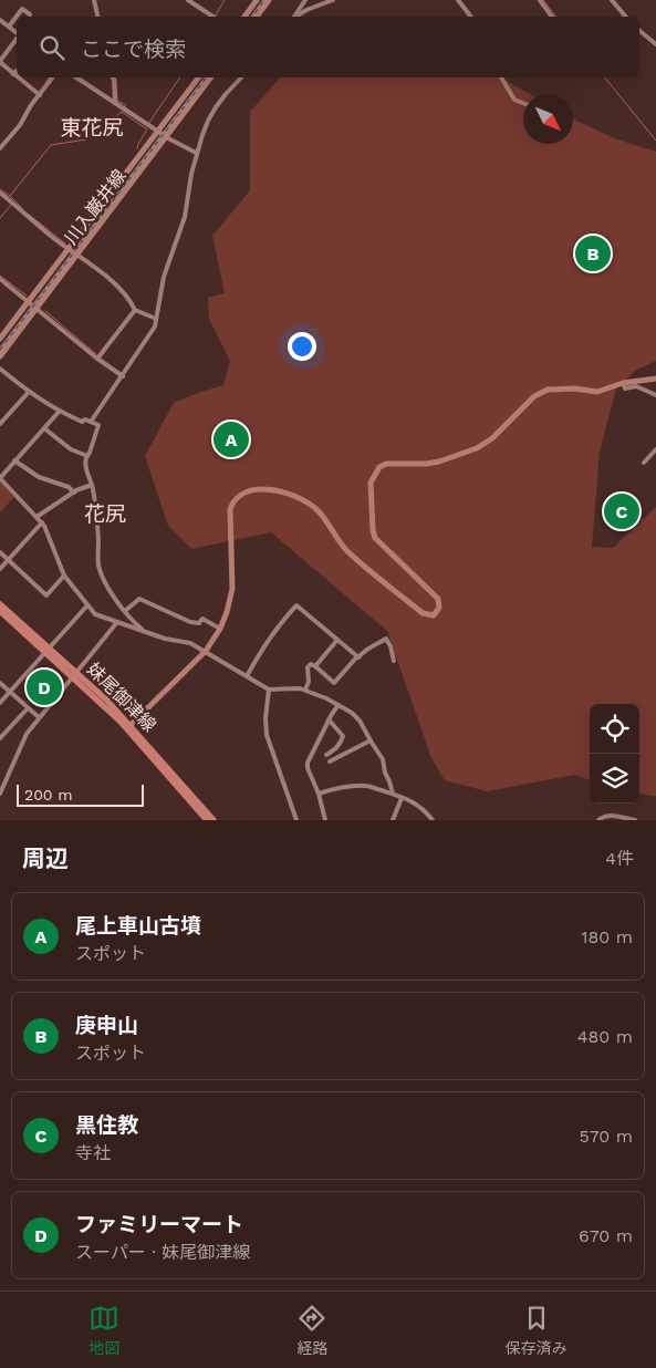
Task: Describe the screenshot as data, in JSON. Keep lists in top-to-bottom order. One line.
{"streets":{"main road":["妹尾御津線"],"street":["川入巌井線"]},"districts":["東花尻","花尻"],"scale_bar":"200 m","north":"bottom right","page":{"search":"ここで検索","pins":["B","A","C","D"],"scale":"200 m","heading":["周辺","4件"],"list":[{"mark":"A","name":"尾上車山古墳","note":"スポット","value":"180 m"},{"mark":"B","name":"庚申山","note":"スポット","value":"480 m"},{"mark":"C","name":"黒住教","note":"寺社","value":"570 m"},{"mark":"D","name":"ファミリーマート","note":"スーパー · 妹尾御津線","value":"670 m"}],"nav":["地図","経路","保存済み"]}}
